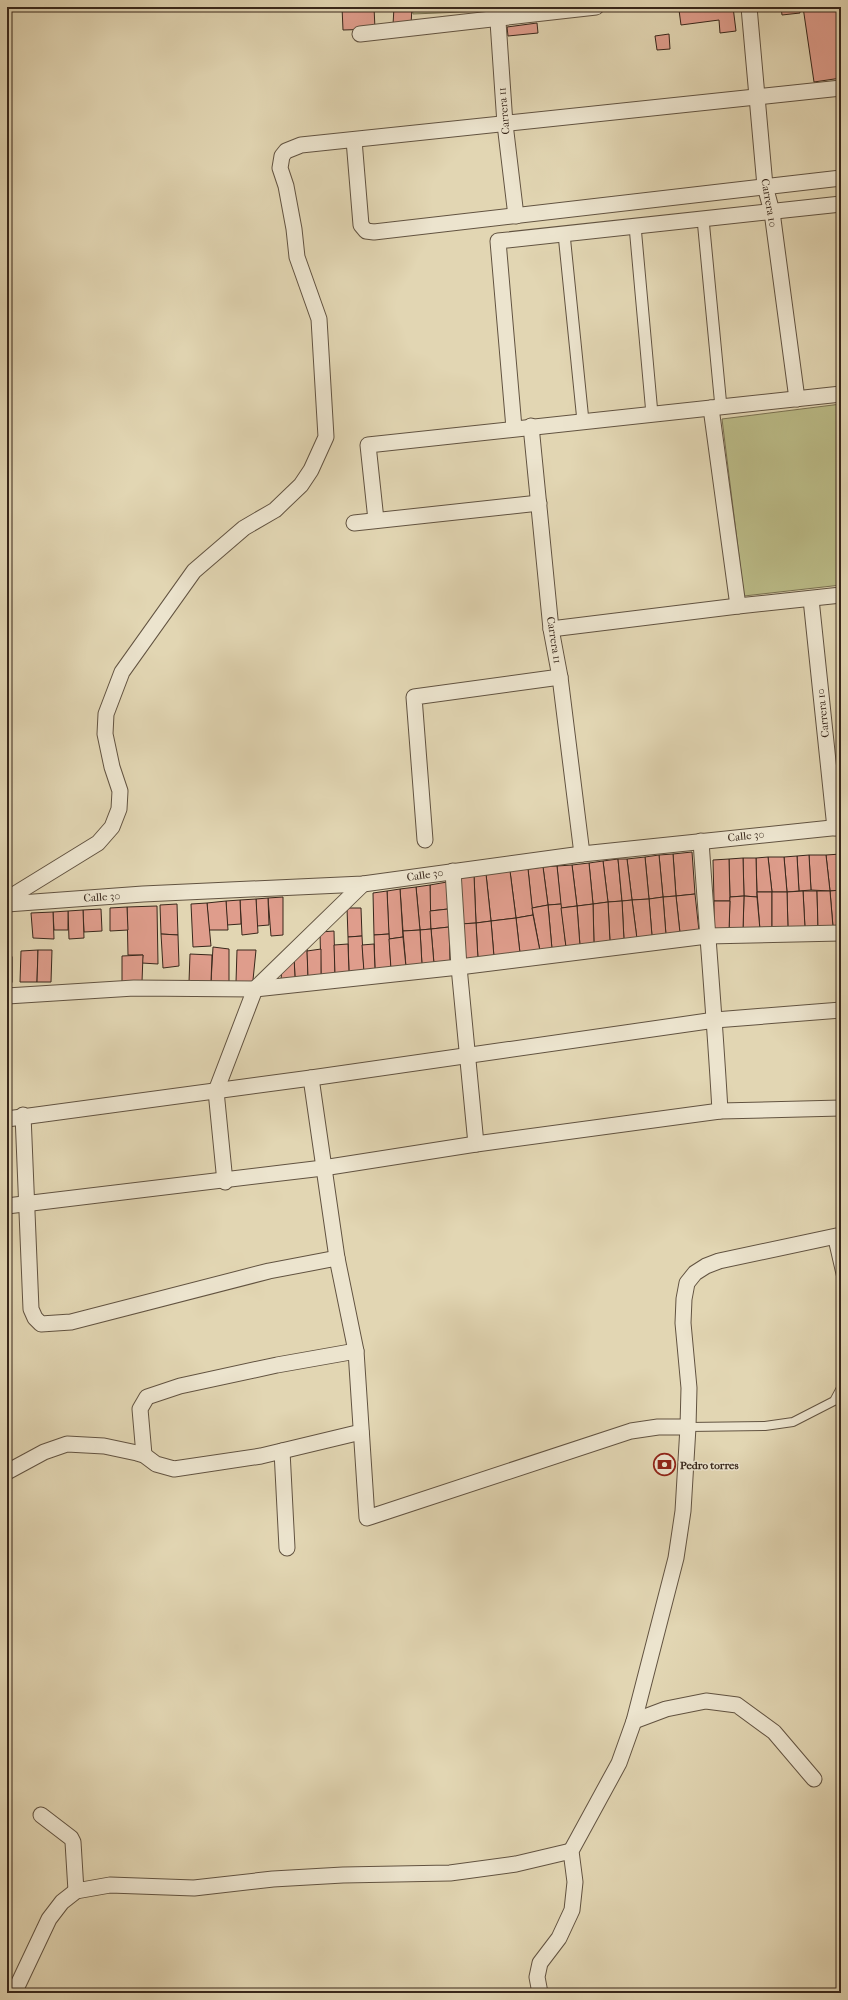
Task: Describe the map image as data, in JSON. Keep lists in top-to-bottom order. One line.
{"streets":{"street":["Carrera 11","Carrera 10","Calle 30"]},"crossings":[["Carrera 11","Calle 30"],["Carrera 10","Calle 30"]],"places":{"bank":["Pedro torres"]}}
